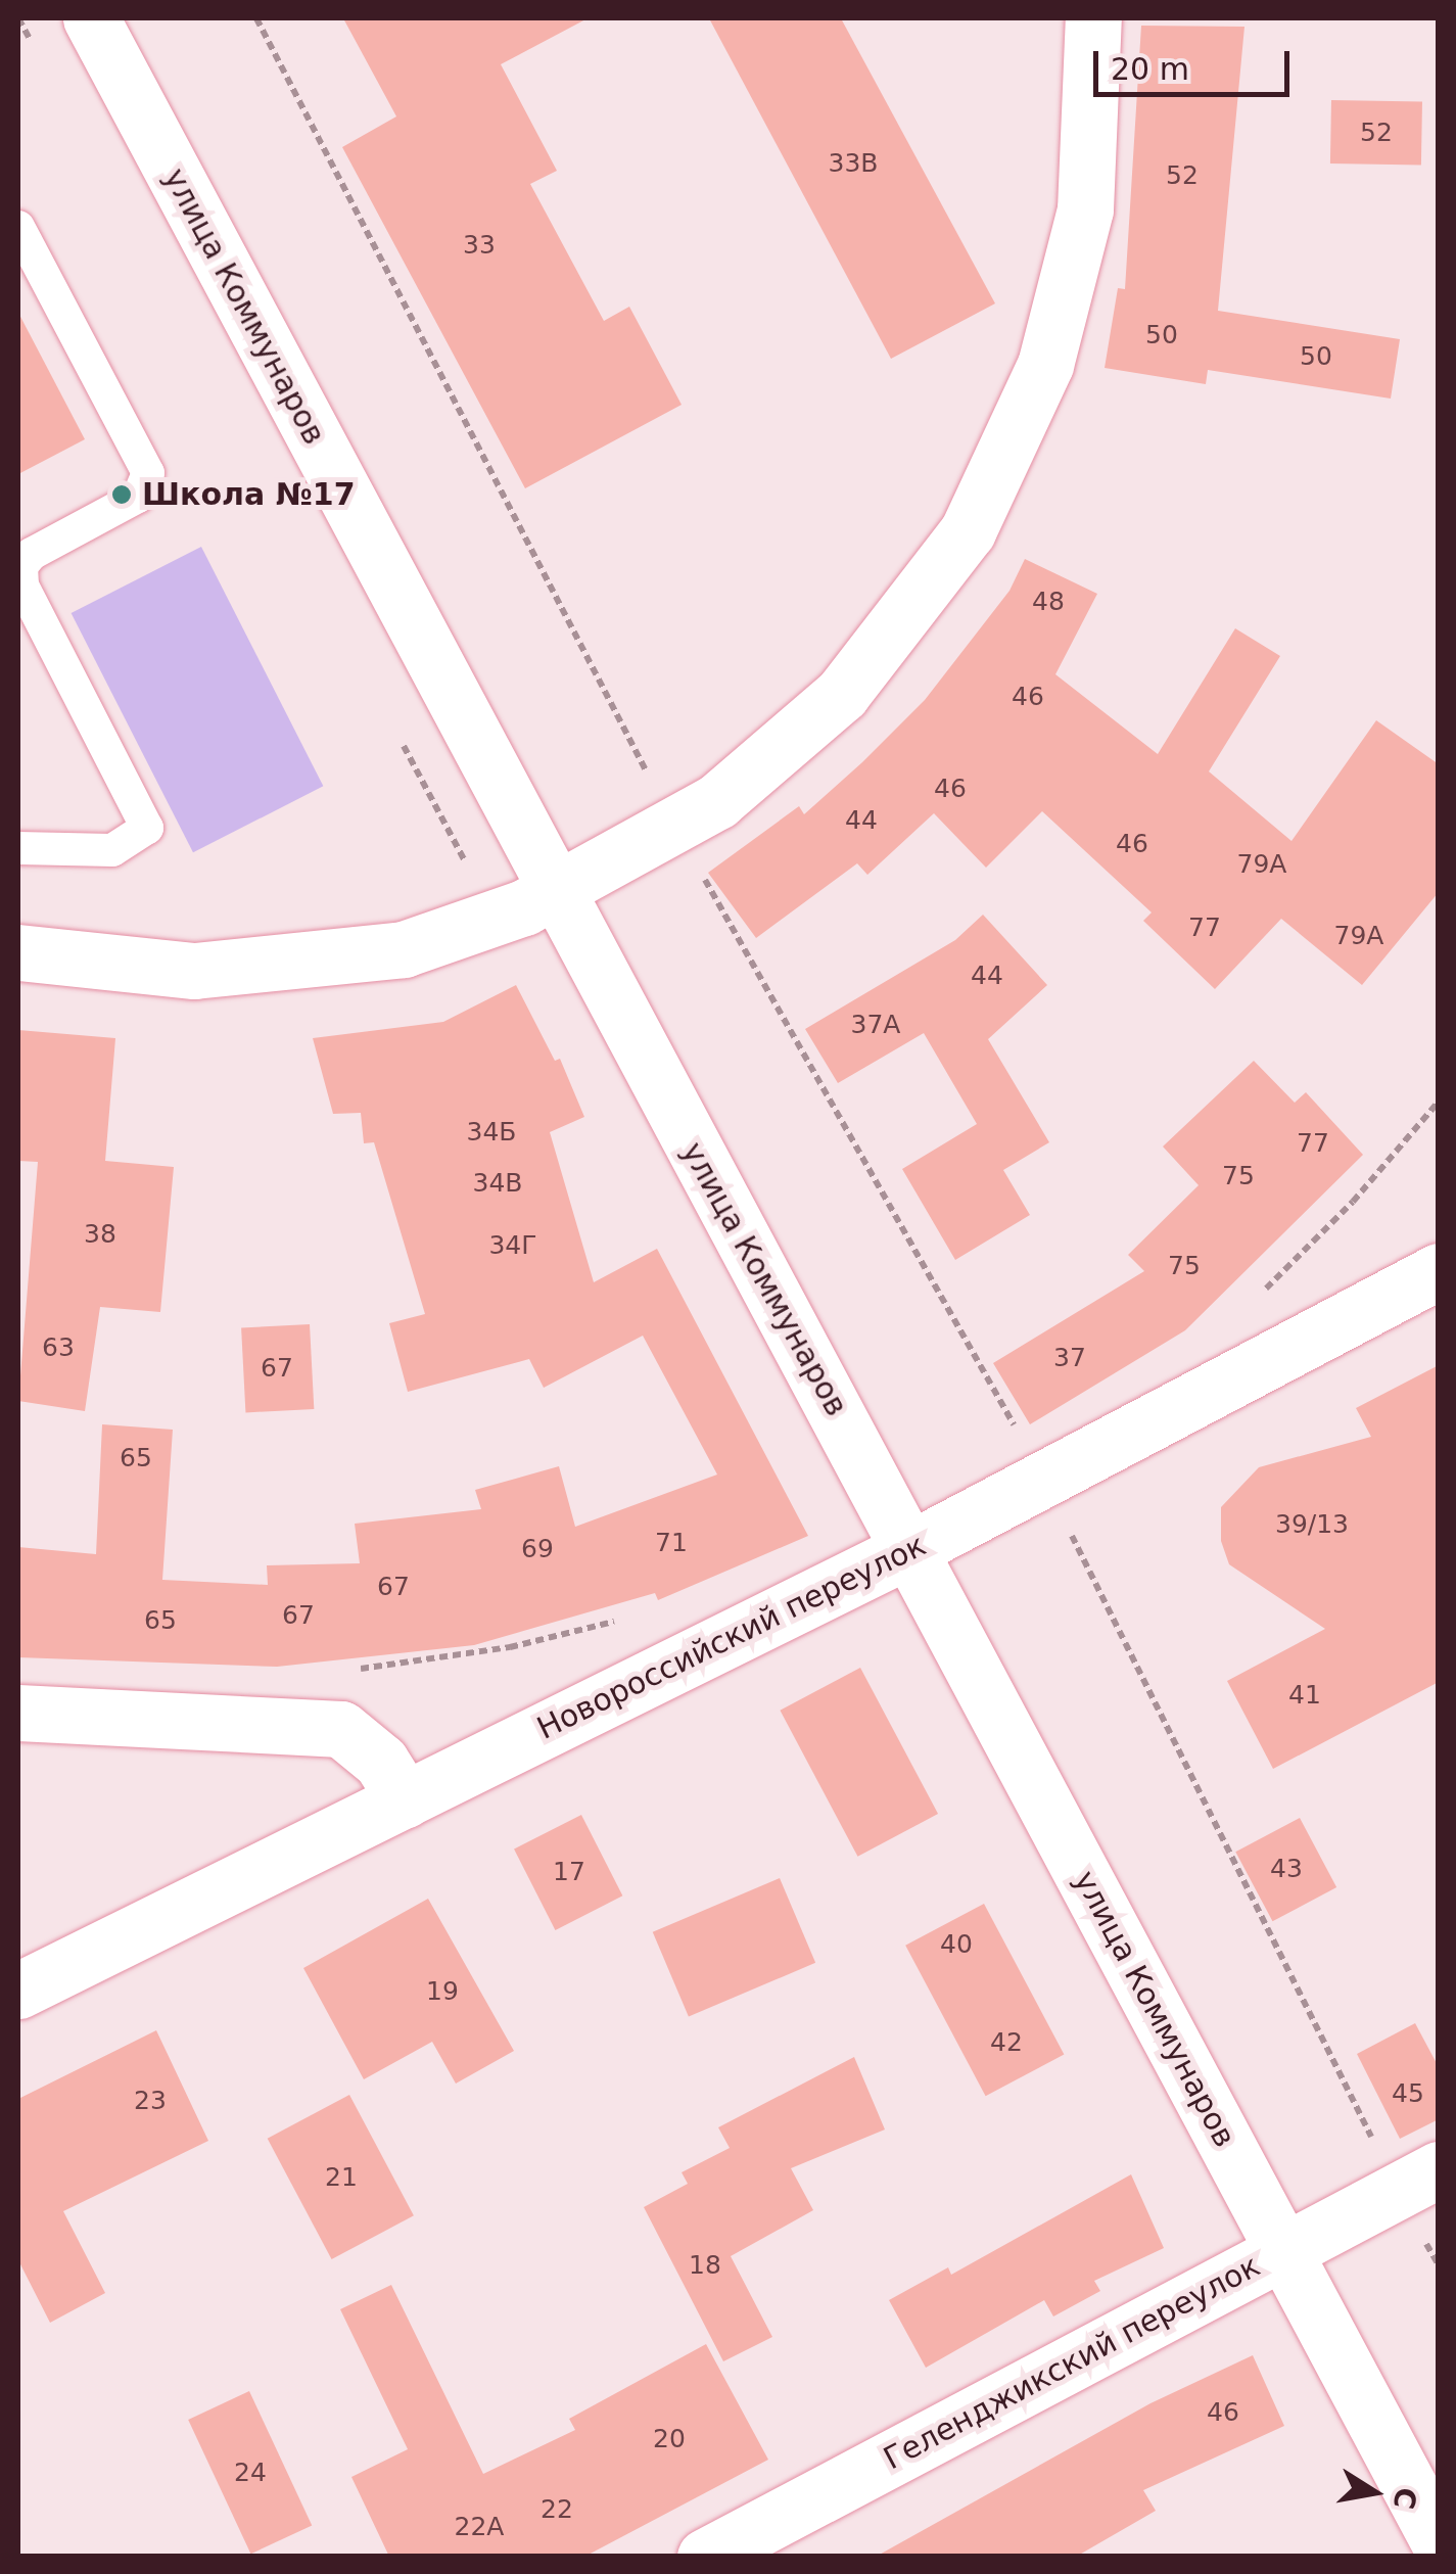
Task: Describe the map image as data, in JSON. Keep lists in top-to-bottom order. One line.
{"streets":{"street":["улица Коммунаров","Новороссийский переулок","Геленджикский переулок"]},"crossings":[["улица Коммунаров","Новороссийский переулок"],["улица Коммунаров","Геленджикский переулок"]],"places":["Школа №17"],"house_numbers":["52","33В","52","33","50","50","48","46","46","44","46","79А","77","79А","44","37А","34Б","77","75","34В","38","34Г","75","63","37","67","65","39/13","71","69","67","67","65","41","43","17","40","19","42","45","23","21","18","46","20","24","22","22А"],"scale_bar":"20 m","north":"right"}
